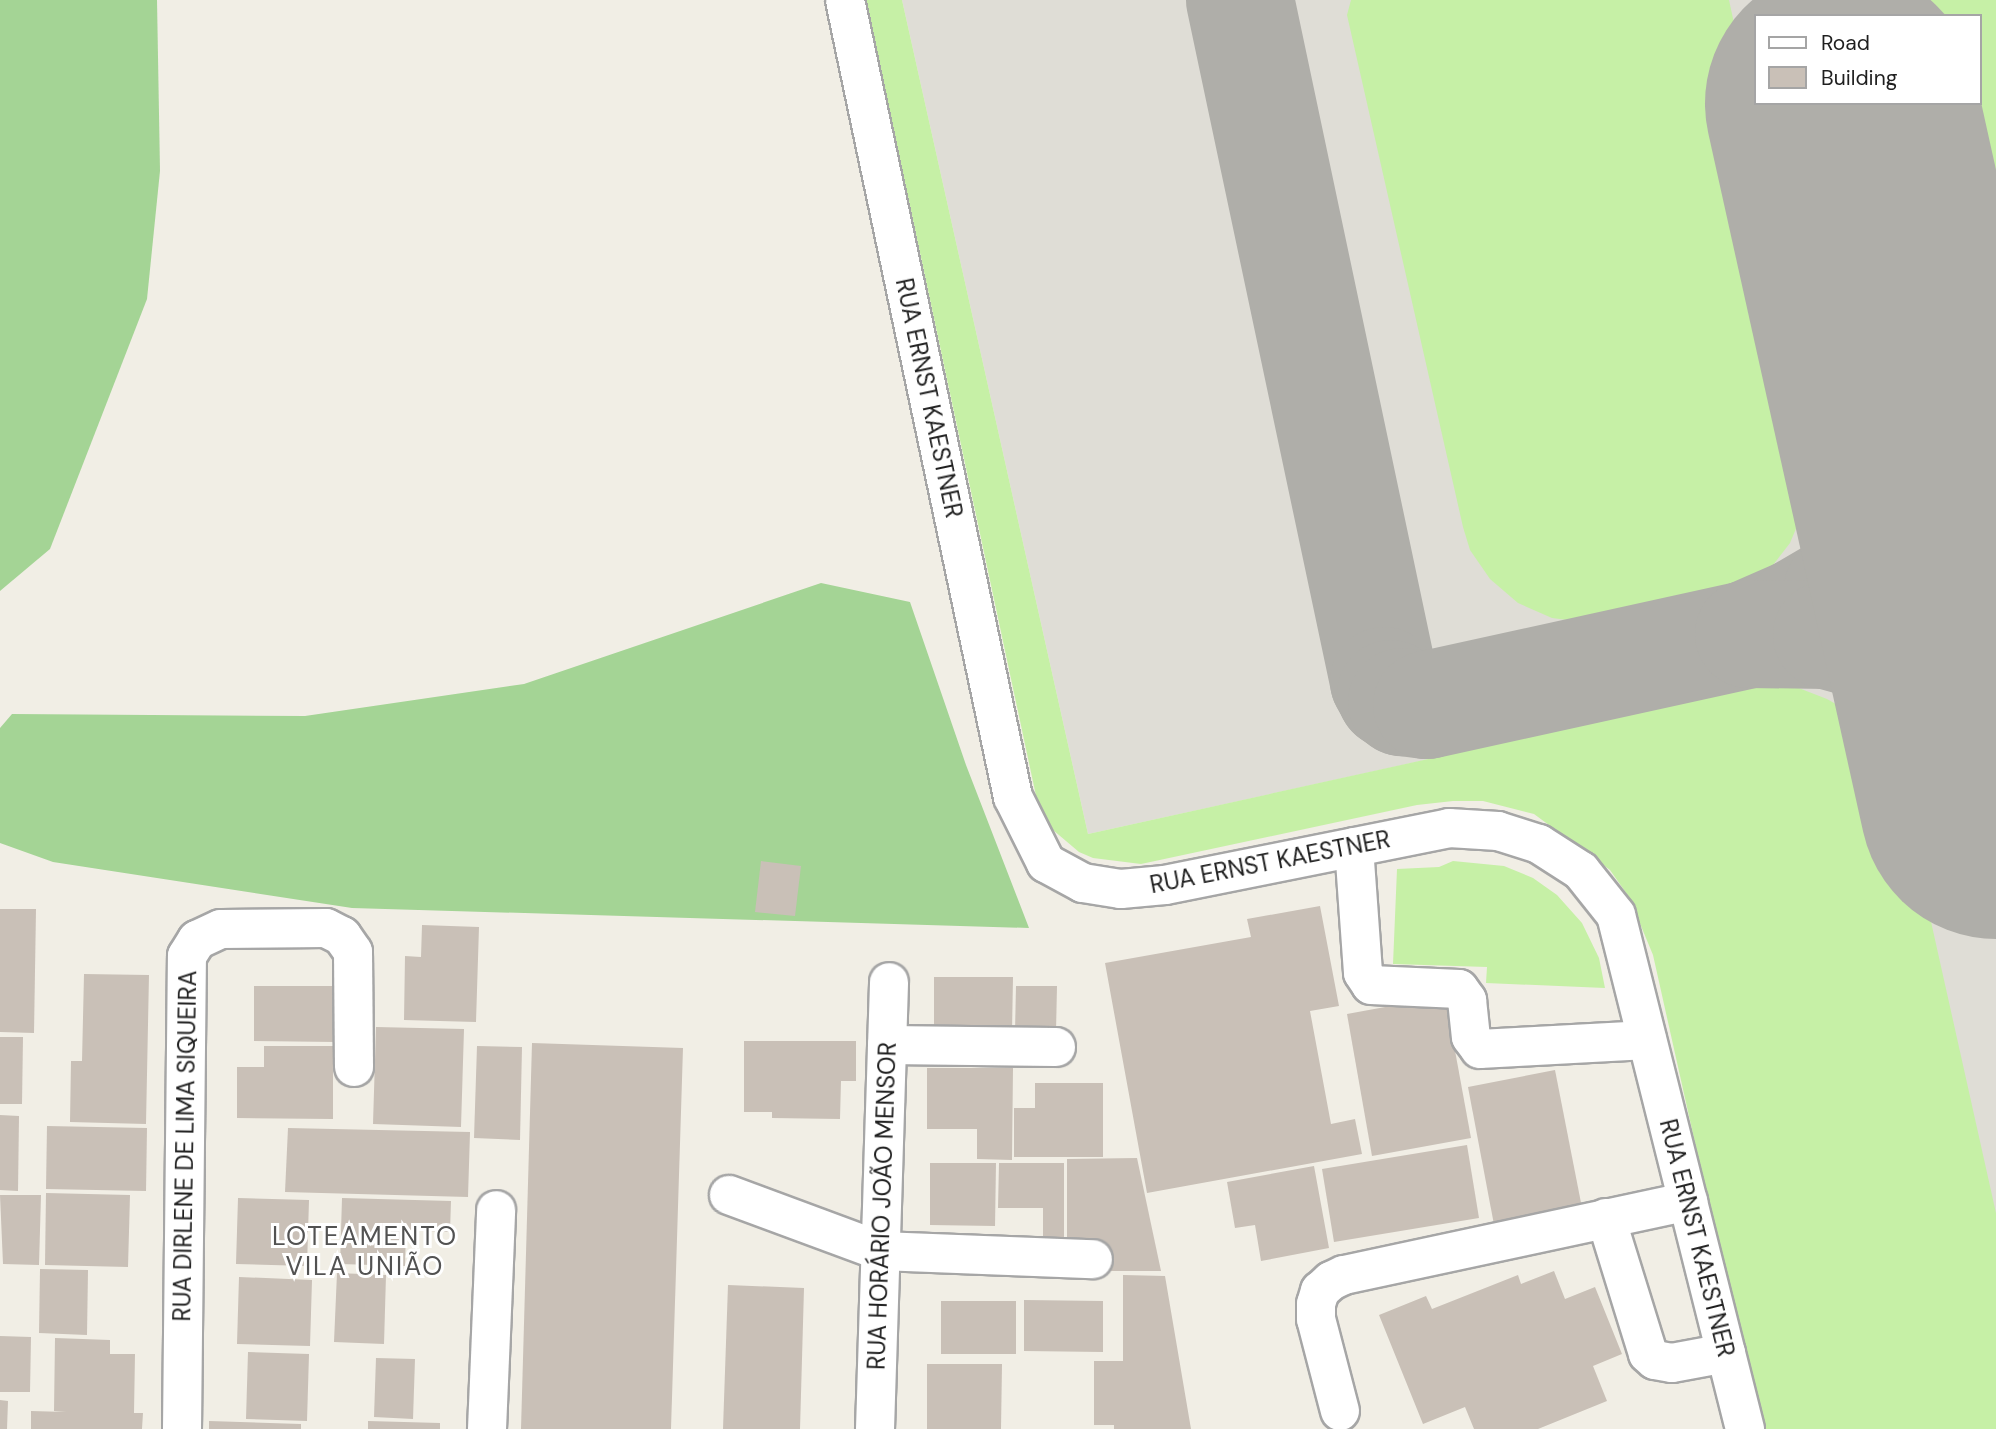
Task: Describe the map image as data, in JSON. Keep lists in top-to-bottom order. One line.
{"streets":{"street":["RUA ERNST KAESTNER","RUA DIRLENE DE LIMA SIQUEIRA","RUA HORÁRIO JOÃO MENSOR"]},"districts":["LOTEAMENTO VILA UNIÃO"],"legend":["Road","Building"]}
